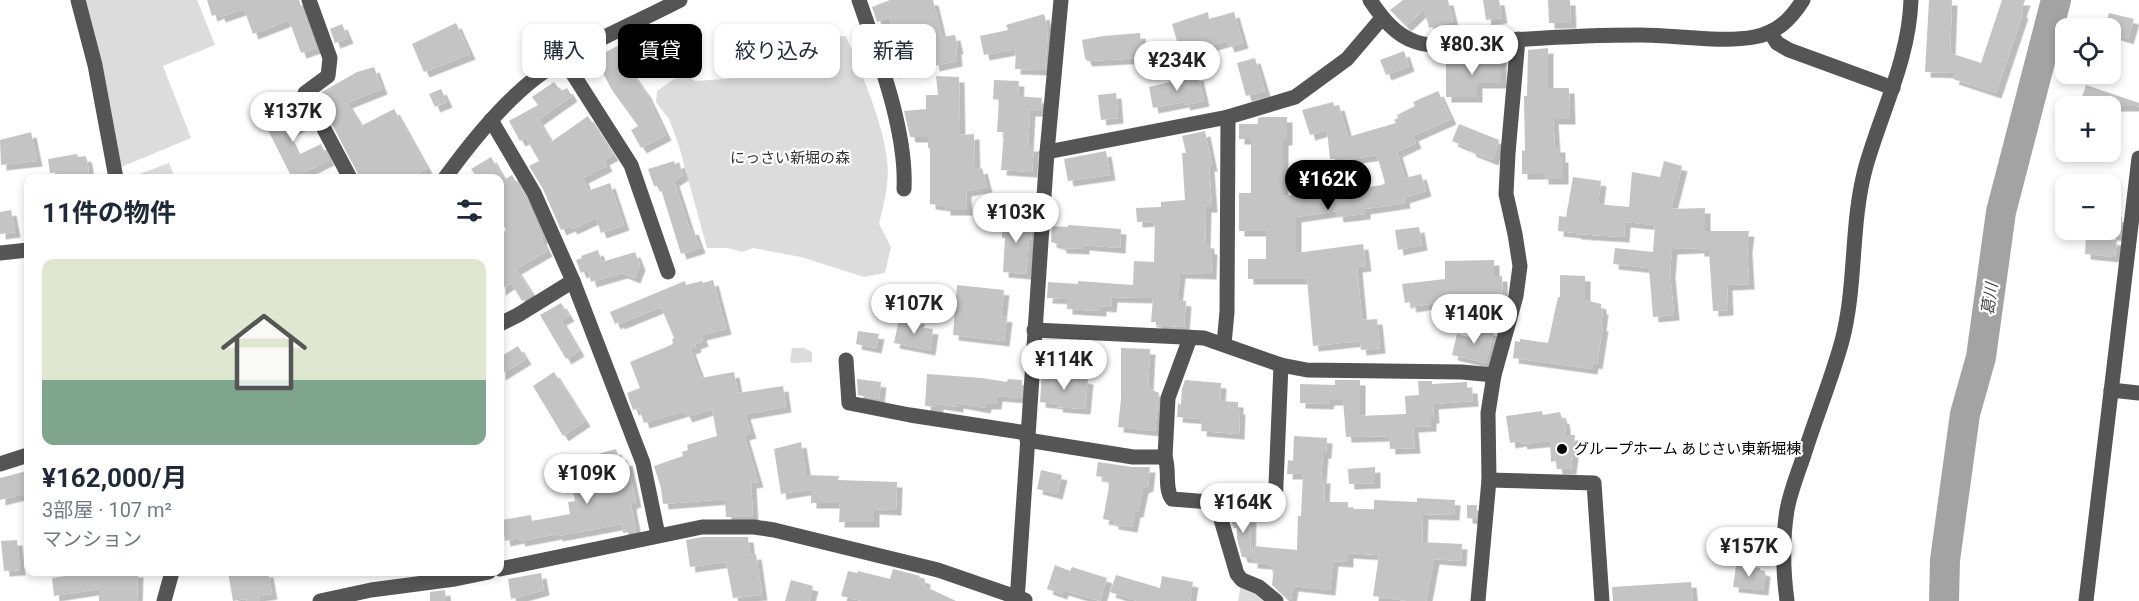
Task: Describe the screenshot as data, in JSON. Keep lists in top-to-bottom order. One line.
{"water":["葛川"],"parks":["にっさい新堀の森"],"places":["グループホーム あじさい東新堀棟"],"page":{"map_buttons":["+","−"],"chip":["購入","賃貸","絞り込み","新着"],"price":["¥80.3K","¥234K","¥137K","¥162K","¥103K","¥107K","¥140K","¥114K","¥109K","¥164K","¥157K"],"heading":"11件の物件","list":[{"name":"¥162,000/月","note":"3部屋 · 107 m² · マンション"}]}}
